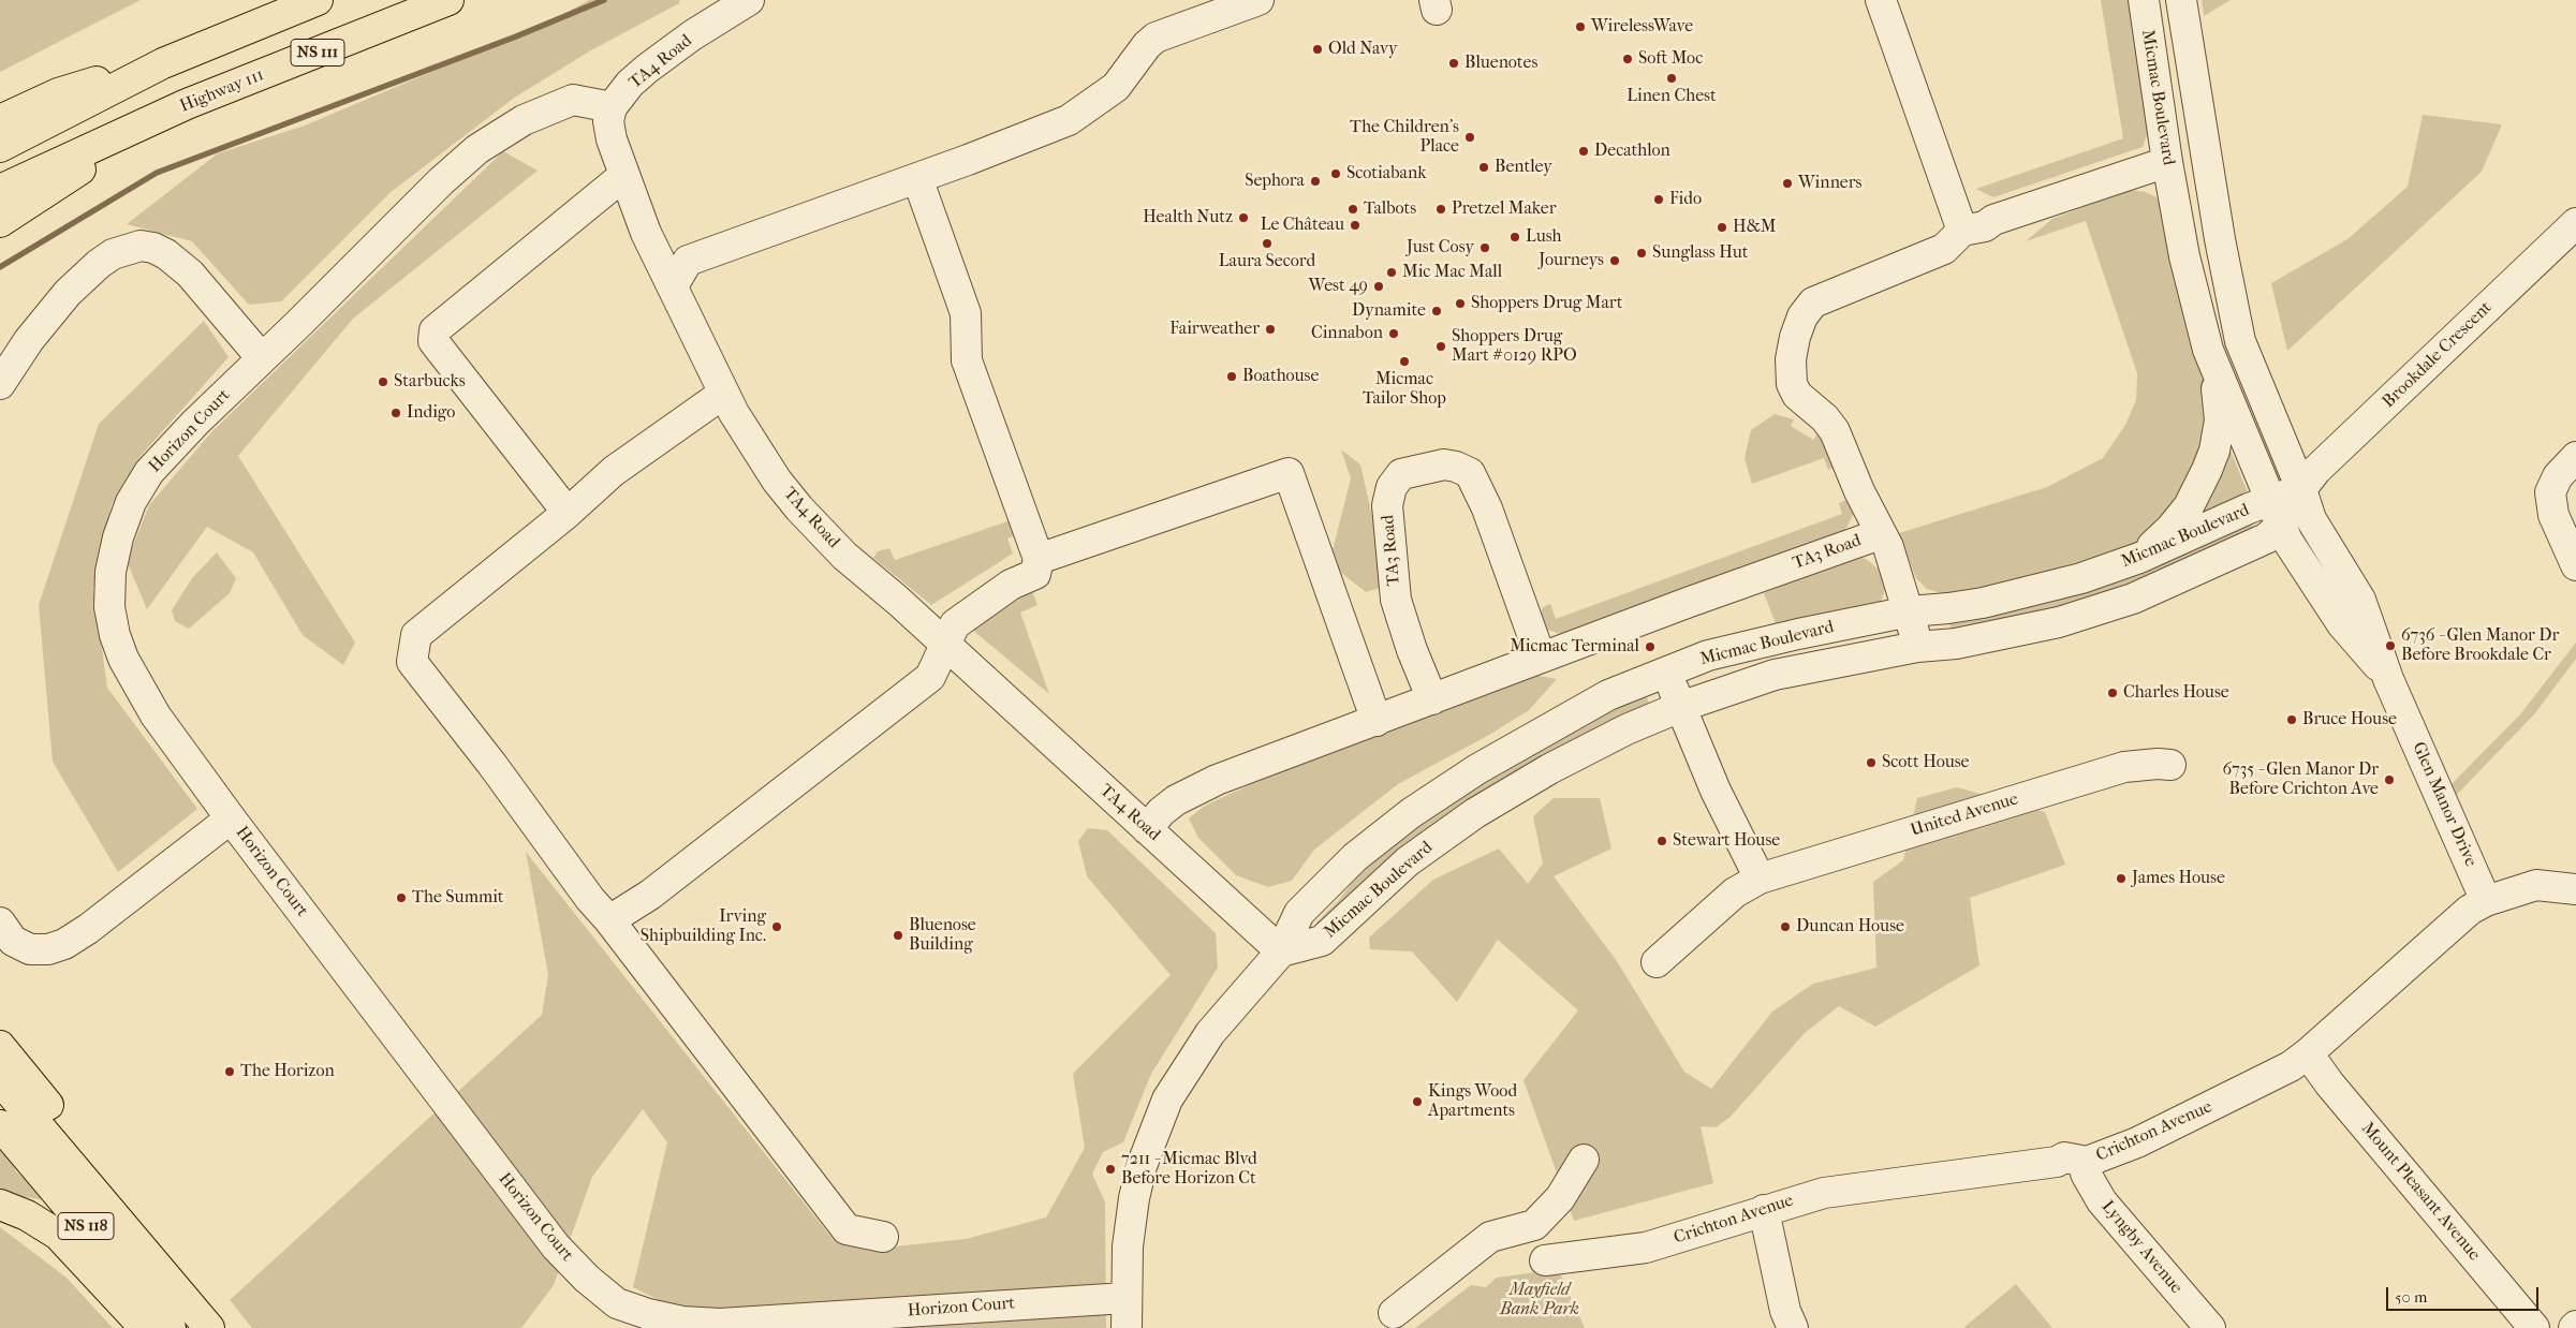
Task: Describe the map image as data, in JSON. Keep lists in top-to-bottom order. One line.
{"streets":{"highway":["NS 111","Highway 111","NS 118"],"street":["TA4 Road","Micmac Boulevard","Brookdale Crescent","Horizon Court","TA3 Road","Glen Manor Drive","United Avenue","Crichton Avenue","Mount Pleasant Avenue","Lyngby Avenue"]},"crossings":[["TA4 Road","Micmac Boulevard"],["TA4 Road","Horizon Court"],["TA4 Road","TA3 Road"],["Micmac Boulevard","Brookdale Crescent"],["Micmac Boulevard","Horizon Court"],["Micmac Boulevard","TA3 Road"],["Micmac Boulevard","Glen Manor Drive"],["Brookdale Crescent","Glen Manor Drive"],["Glen Manor Drive","Crichton Avenue"],["Crichton Avenue","Mount Pleasant Avenue"],["Crichton Avenue","Lyngby Avenue"]],"parks":["Mayfield Bank Park"],"places":["WirelessWave","Old Navy","Soft Moc","Bluenotes","Linen Chest","The Children's Place","Decathlon","Bentley","Scotiabank","Sephora","Winners","Fido","Talbots","Pretzel Maker","Health Nutz","Le Château","H&M","Lush","Laura Secord","Just Cosy","Sunglass Hut","Journeys","Mic Mac Mall","West 49","Shoppers Drug Mart","Dynamite","Fairweather","Cinnabon","Shoppers Drug Mart #0129 RPO","Micmac Tailor Shop","Boathouse","Starbucks","Indigo","6736 - Glen Manor Dr Before Brookdale Cr","Micmac Terminal","Charles House","Bruce House","Scott House","6735 - Glen Manor Dr Before Crichton Ave","Stewart House","James House","The Summit","Irving Shipbuilding Inc.","Duncan House","Bluenose Building","The Horizon","Kings Wood Apartments","7211 - Micmac Blvd Before Horizon Ct"],"scale_bar":"50 m"}
